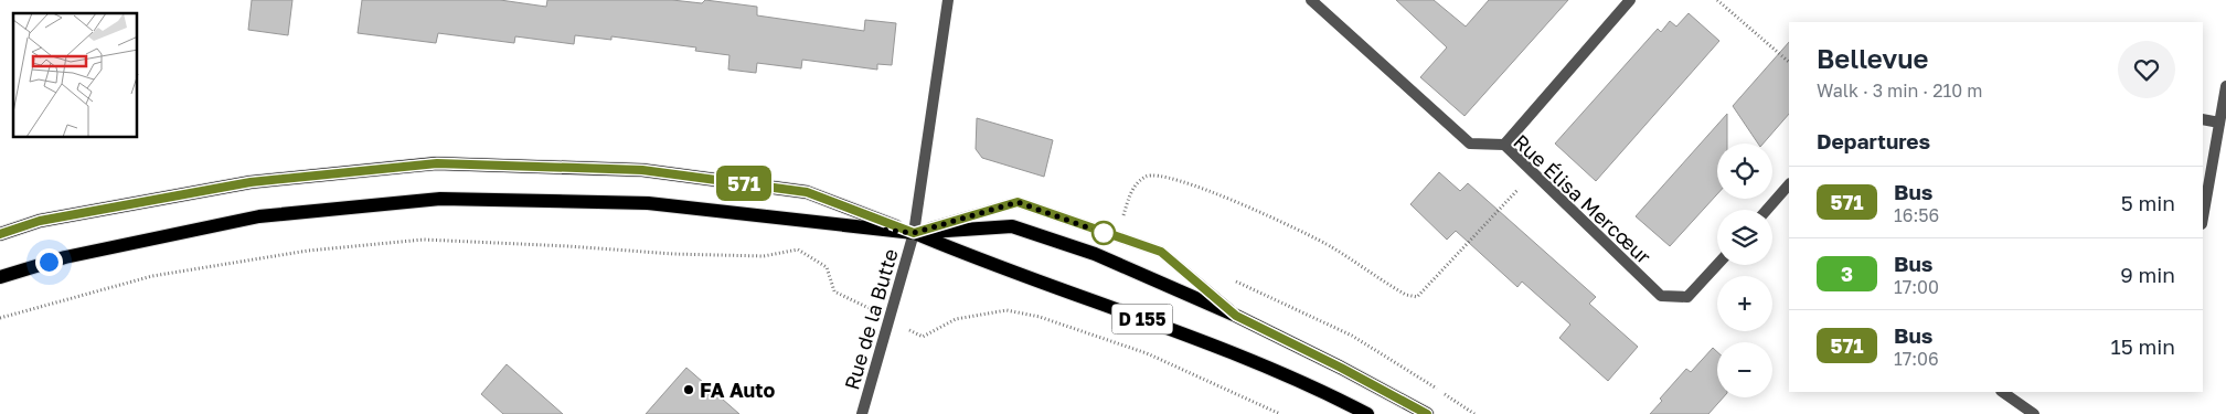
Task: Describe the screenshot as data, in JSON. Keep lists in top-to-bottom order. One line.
{"streets":{"main road":["D 155"],"street":["Rue Élisa Mercœur","Rue de la Butte"]},"crossings":[["Rue de la Butte","D 155"]],"places":["FA Auto"],"lines":["bus line 571"],"page":{"on_map":"571","heading":[["Bellevue","Walk · 3 min · 210 m"],"Departures"],"map_buttons":["+","−"],"list":[{"mark":"571","name":"Bus","note":"16:56","value":"5 min"},{"mark":"3","name":"Bus","note":"17:00","value":"9 min"},{"mark":"571","name":"Bus","note":"17:06","value":"15 min"}]}}
